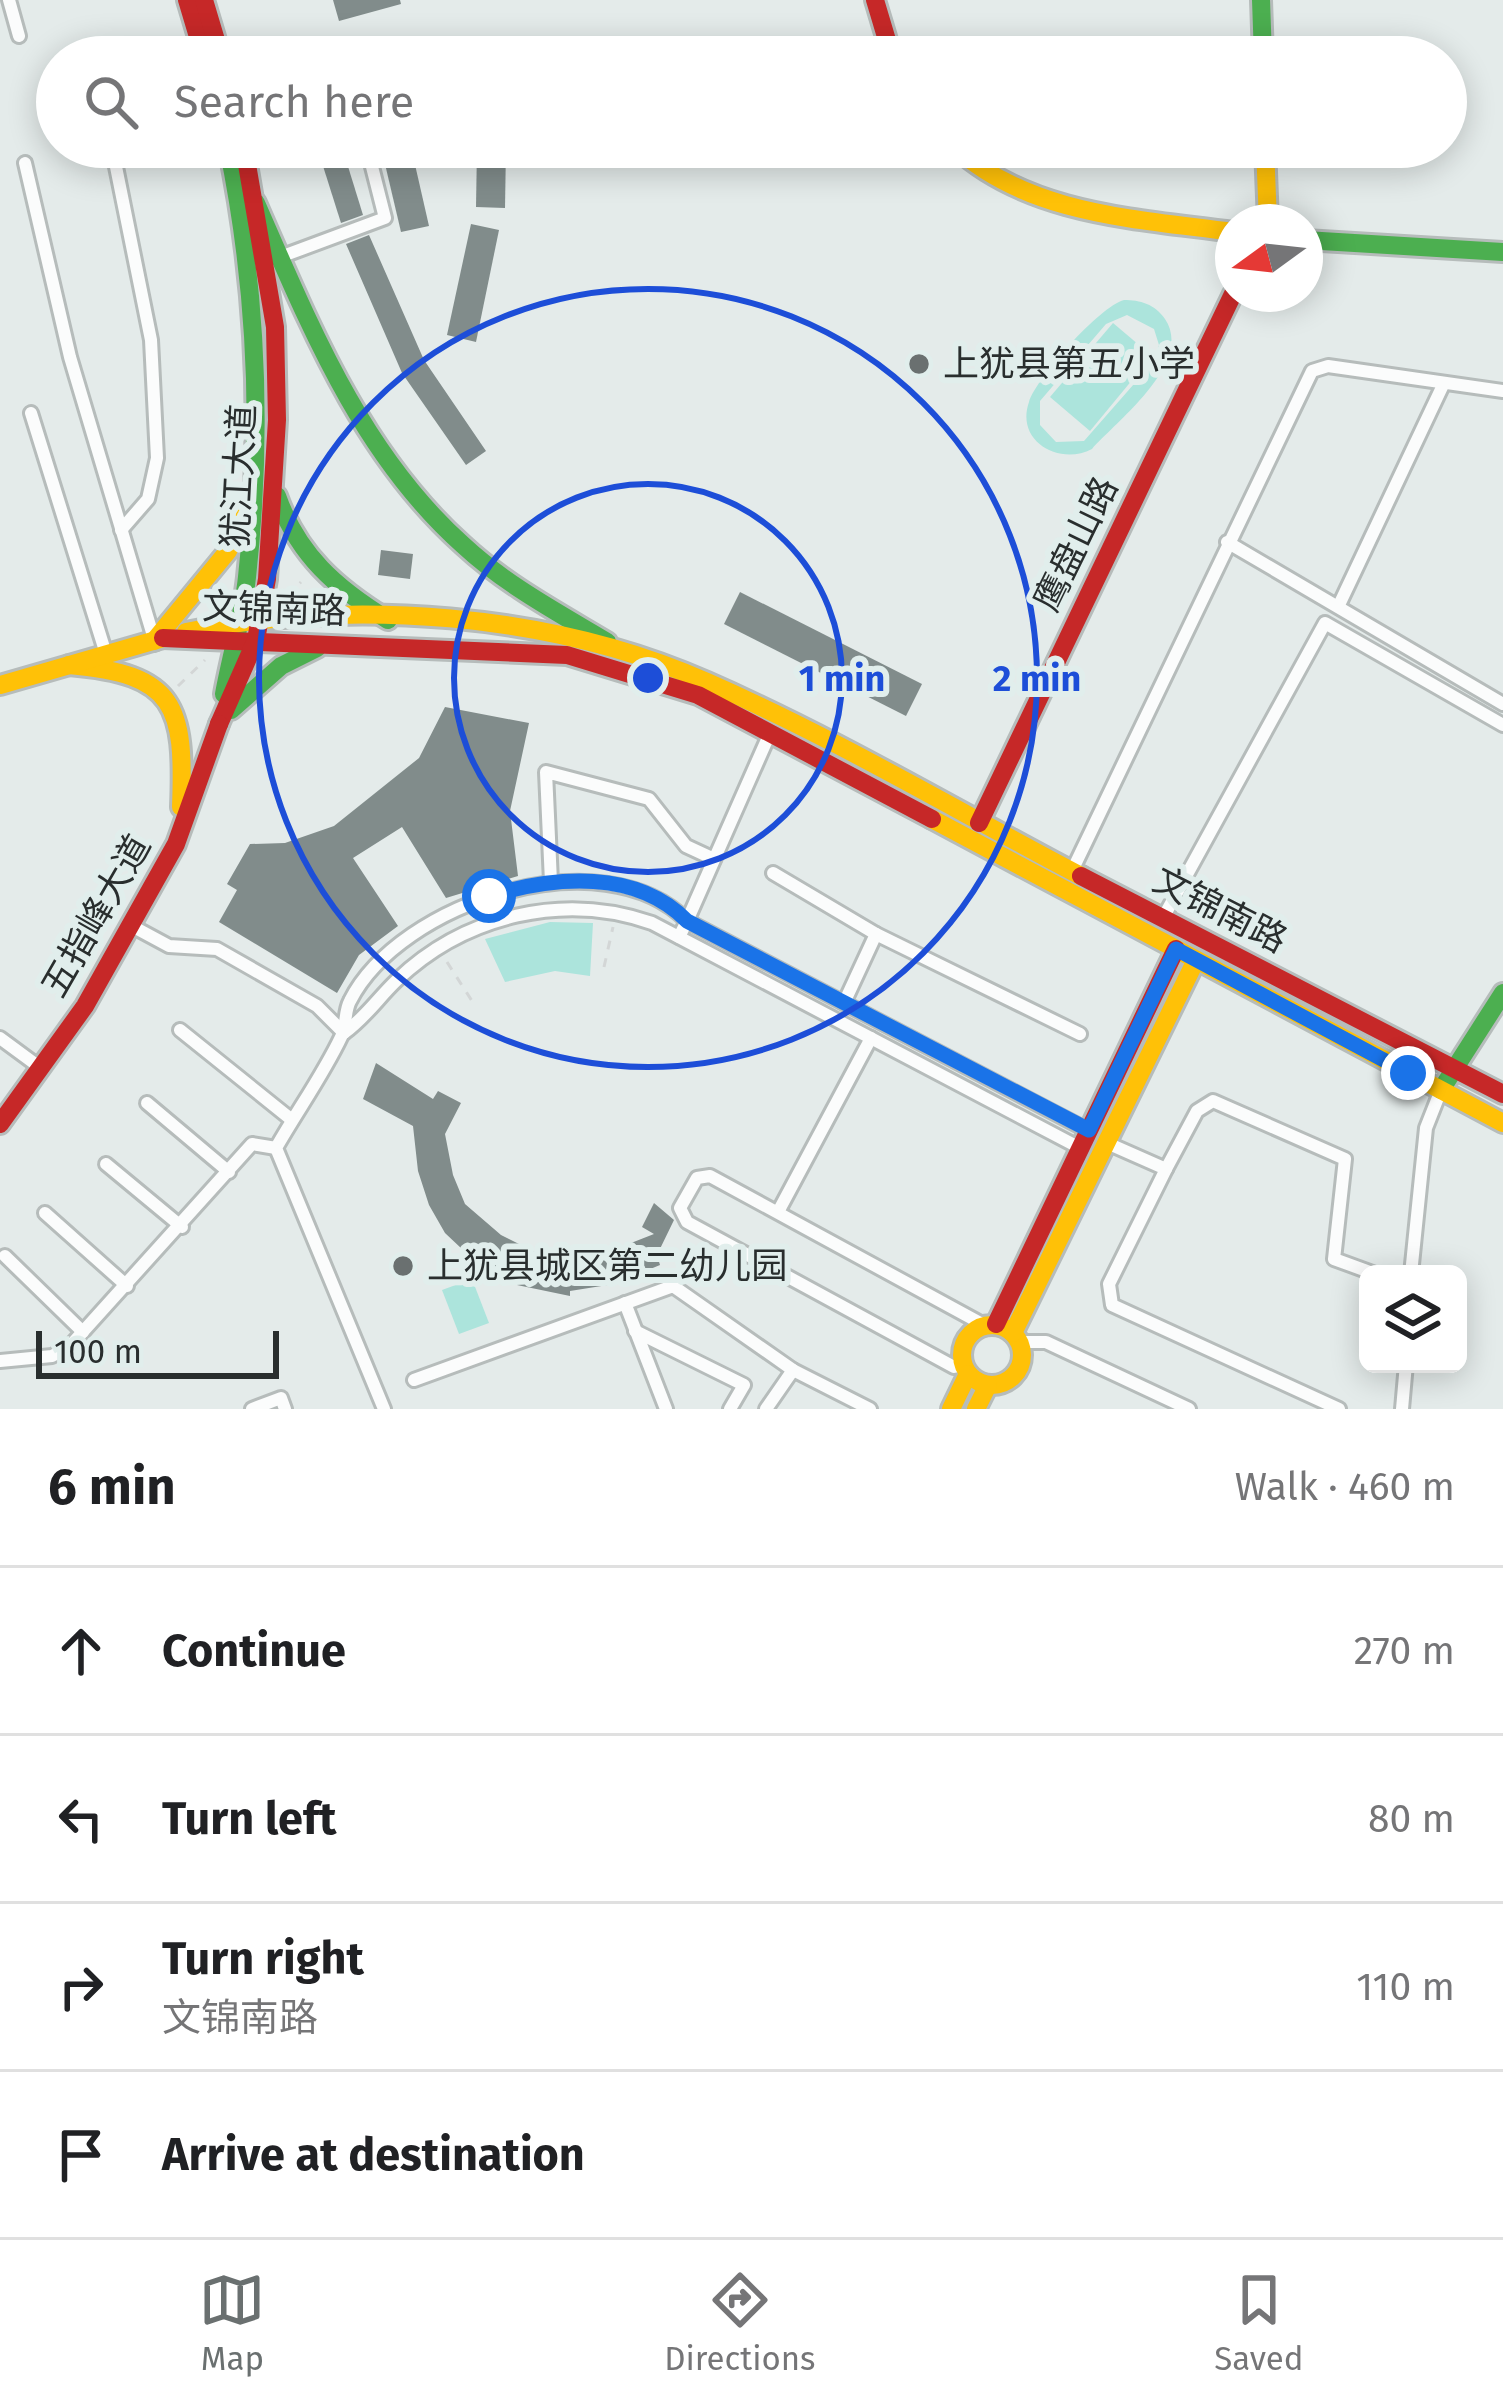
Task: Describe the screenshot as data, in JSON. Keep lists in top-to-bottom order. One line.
{"streets":{"main road":["犹江大道","鹰盘山路","文锦南路","五指峰大道"]},"crossings":[["犹江大道","文锦南路"],["犹江大道","五指峰大道"],["鹰盘山路","文锦南路"]],"places":["上犹县第五小学","上犹县城区第二幼儿园"],"scale_bar":"100 m","north":"left","page":{"search":"Search here","scale":"100 m","heading":["6 min","Walk · 460 m"],"list":[["Continue","270 m"],["Turn left","80 m"],["Turn right","文锦南路","110 m"],"Arrive at destination"],"nav":["Map","Directions","Saved"]},"rings":["1 min","2 min"]}
